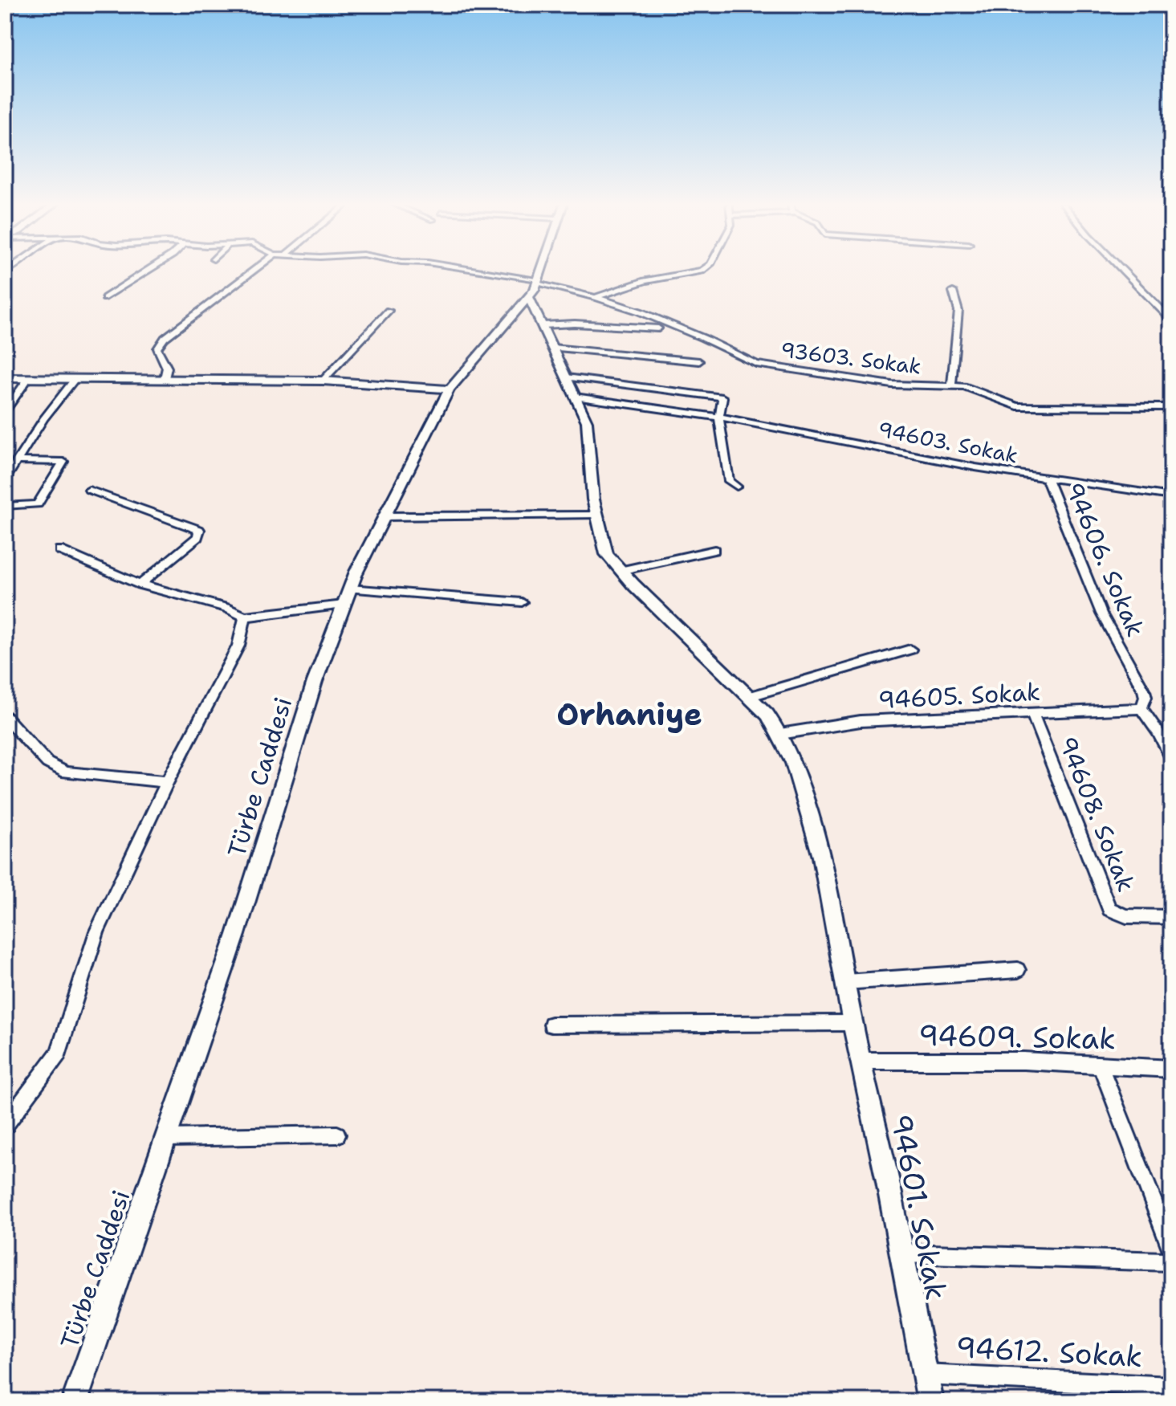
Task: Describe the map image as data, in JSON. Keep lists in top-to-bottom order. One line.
{"streets":{"street":["93603. Sokak","94603. Sokak","94606. Sokak","94605. Sokak","Türbe Caddesi","94608. Sokak","94609. Sokak","94601. Sokak","94612. Sokak"]},"crossings":[["93603. Sokak","Türbe Caddesi"],["93603. Sokak","94601. Sokak"],["94603. Sokak","94606. Sokak"],["94603. Sokak","94601. Sokak"],["94606. Sokak","94605. Sokak"],["94605. Sokak","94608. Sokak"],["94605. Sokak","94601. Sokak"],["Türbe Caddesi","94601. Sokak"],["94609. Sokak","94601. Sokak"],["94601. Sokak","94612. Sokak"]],"districts":["Orhaniye"]}
